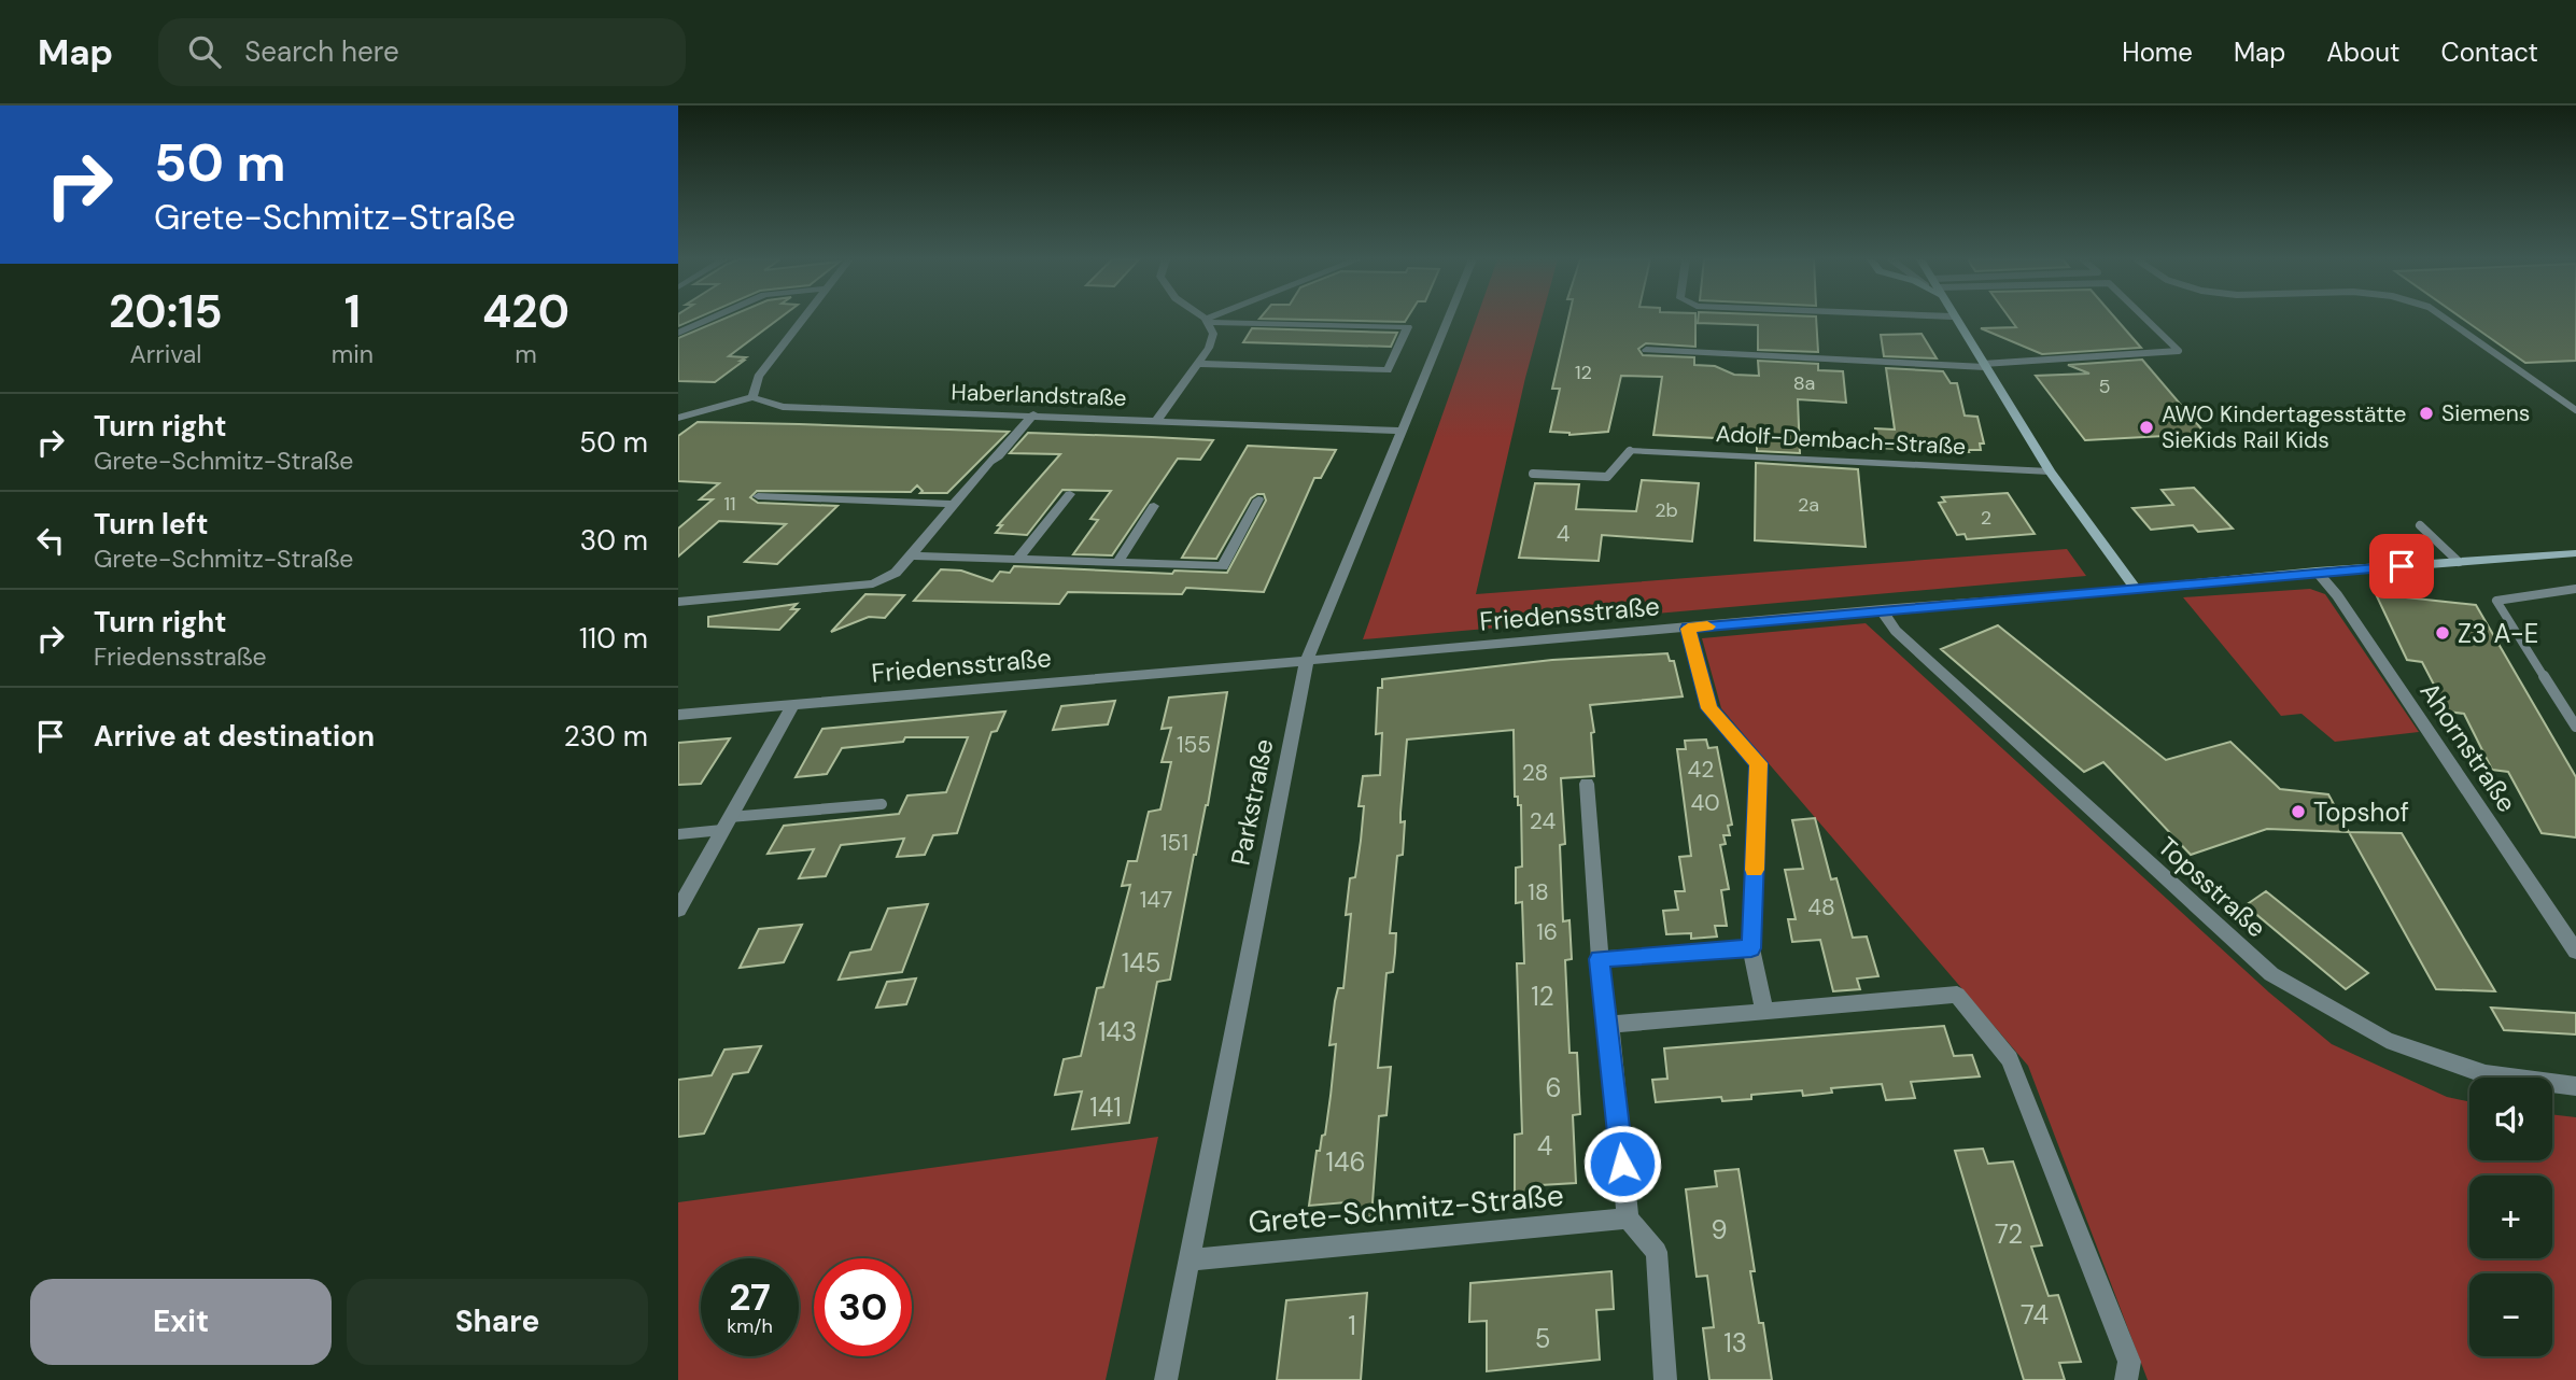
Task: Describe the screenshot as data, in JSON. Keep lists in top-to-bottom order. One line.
{"streets":{"main road":["Friedensstraße"],"street":["Haberlandstraße","Adolf-Dembach-Straße","Ahornstraße","Parkstraße","Topsstraße","Grete-Schmitz-Straße"]},"crossings":[["Haberlandstraße","Parkstraße"],["Friedensstraße","Ahornstraße"],["Friedensstraße","Parkstraße"],["Friedensstraße","Topsstraße"],["Parkstraße","Grete-Schmitz-Straße"]],"places":["Siemens","AWO Kindertagesstätte SieKids Rail Kids","Z3 A-E","Topshof"],"house_numbers":["12","8a","5","11","2a","2b","2","4","155","42","28","40","24","151","18","147","48","16","145","12","143","6","141","4","146","9","72","74","1","5","13"],"page":{"header":"Map","search":"Search here","nav":["Home","Map","About","Contact"],"turn":["50 m","Grete-Schmitz-Straße"],"eta":["20:15","Arrival","1","min","420","m"],"list":[{"name":"Turn right","note":"Grete-Schmitz-Straße","value":"50 m"},{"name":"Turn left","note":"Grete-Schmitz-Straße","value":"30 m"},{"name":"Turn right","note":"Friedensstraße","value":"110 m"},{"name":"Arrive at destination","value":"230 m"}],"map_buttons":["+","−"],"speed":"27 km/h","limit":"30","buttons":["Exit","Share"]}}
